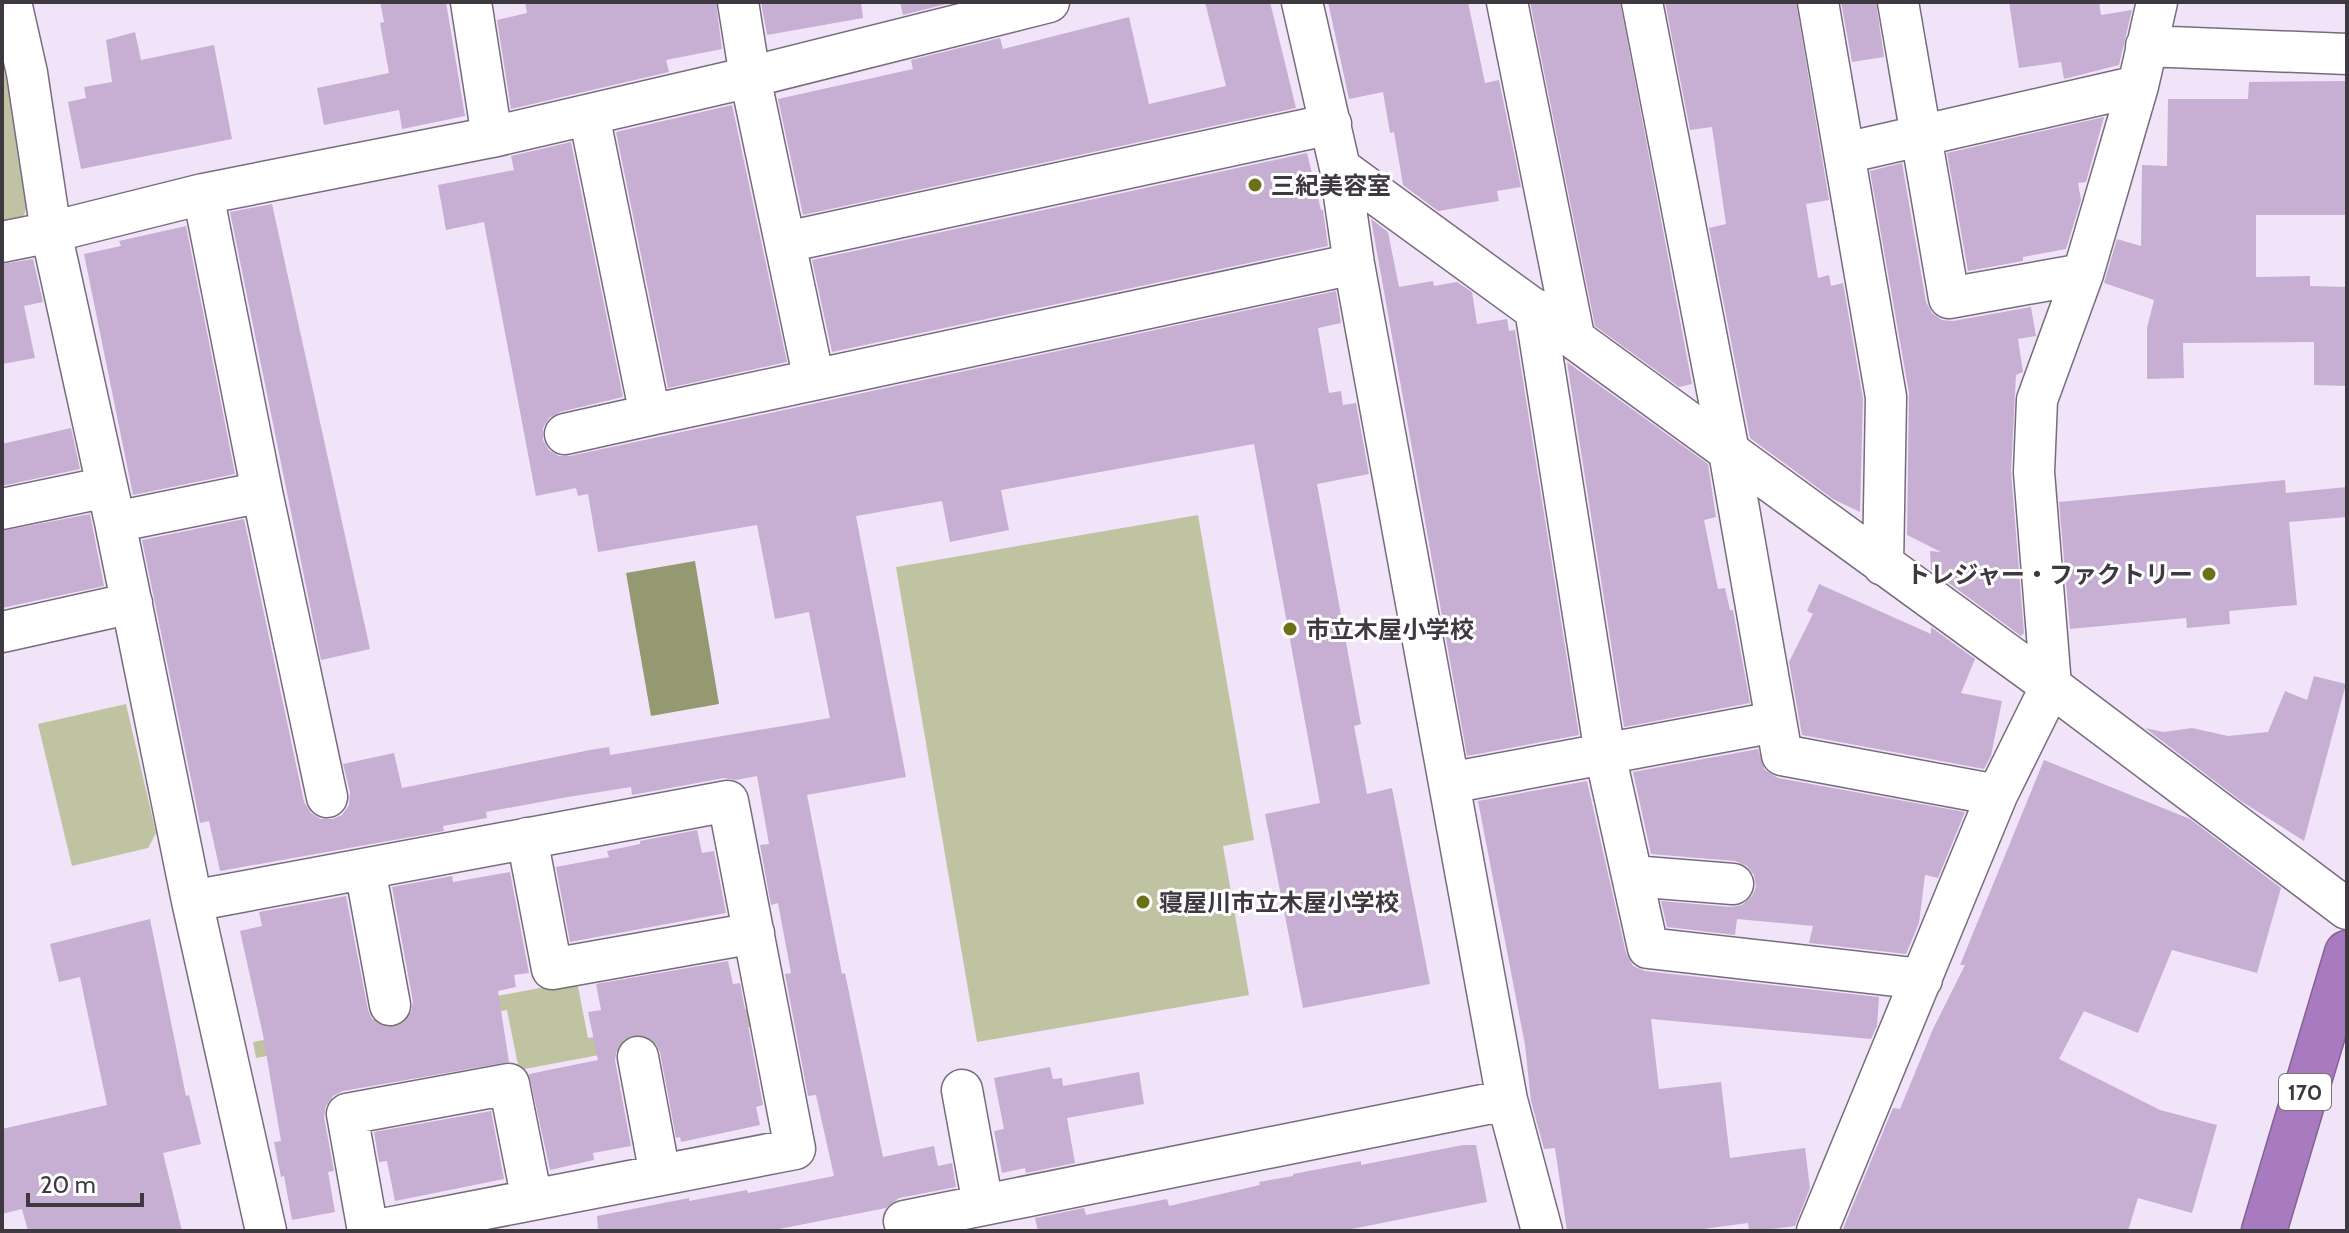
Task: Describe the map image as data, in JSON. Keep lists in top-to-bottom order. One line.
{"streets":{"highway":["170"]},"places":["三紀美容室","トレジャー・ファクトリー","市立木屋小学校","寝屋川市立木屋小学校"],"scale_bar":"20 m"}
